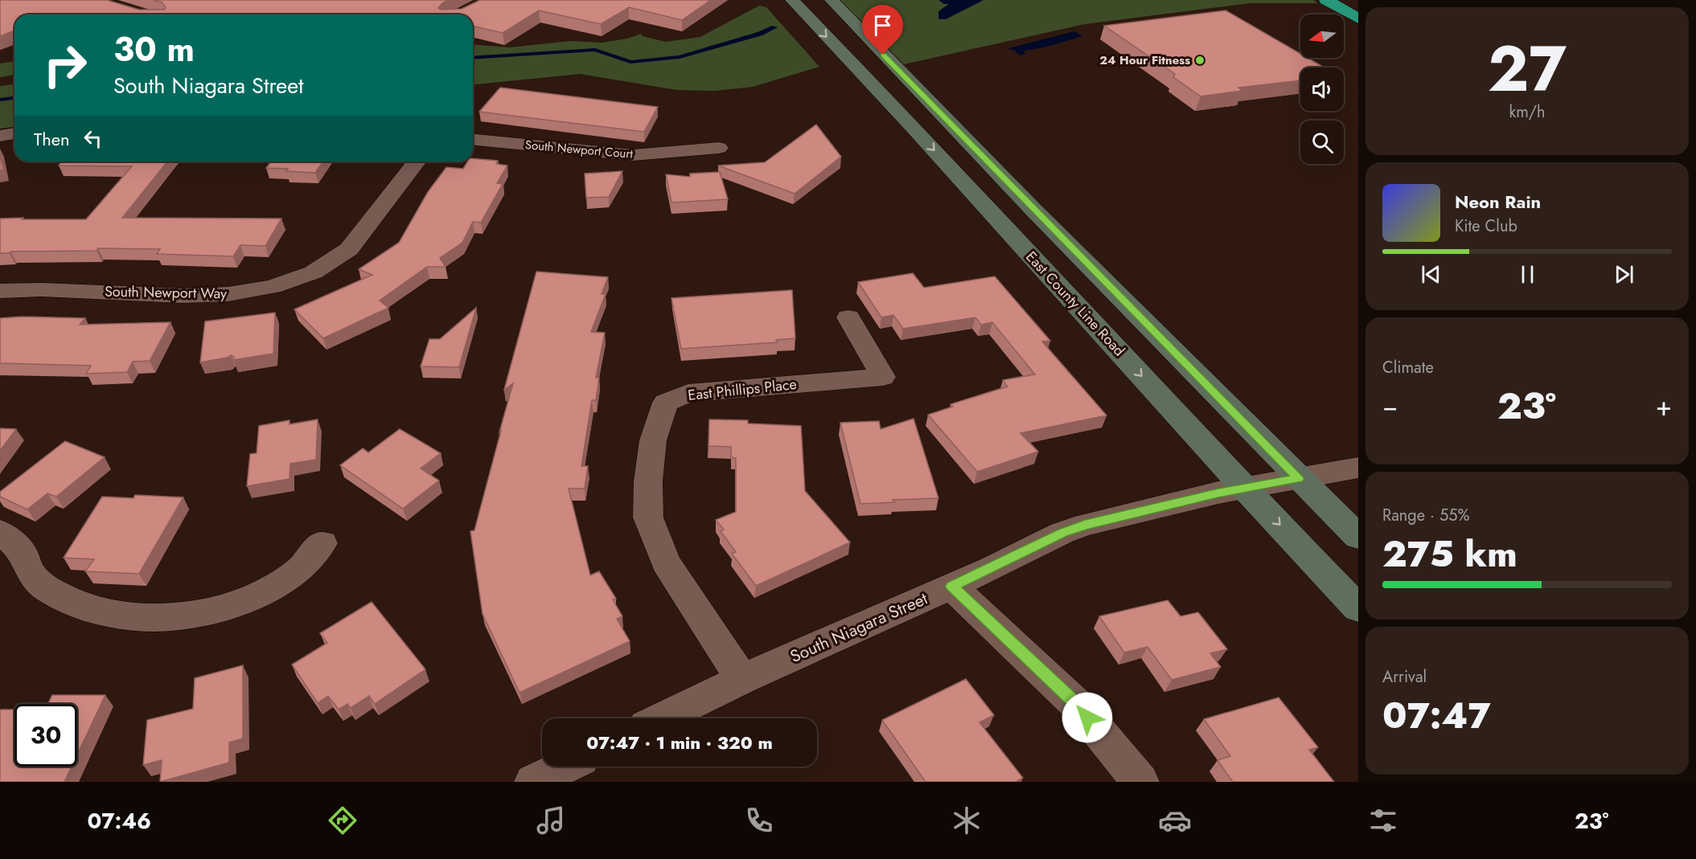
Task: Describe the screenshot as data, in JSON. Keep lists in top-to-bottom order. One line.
{"streets":{"main road":["East County Line Road"],"street":["South Newport Court","South Newport Way","East Phillips Place","South Niagara Street"]},"crossings":[["East County Line Road","South Niagara Street"],["East Phillips Place","South Niagara Street"]],"places":["24 Hour Fitness"],"north":"left","page":{"tile":[["27","km/h"],"Climate",["Range · 55%","275 km"],["Arrival","07:47"]],"turn":["30 m","South Niagara Street"],"then":"Then","song":["Neon Rain","Kite Club"],"heat":["−","23°","+"],"limit":"30","trip":"07:47 · 1 min · 320 m","tabs":["07:46","23°"]}}
